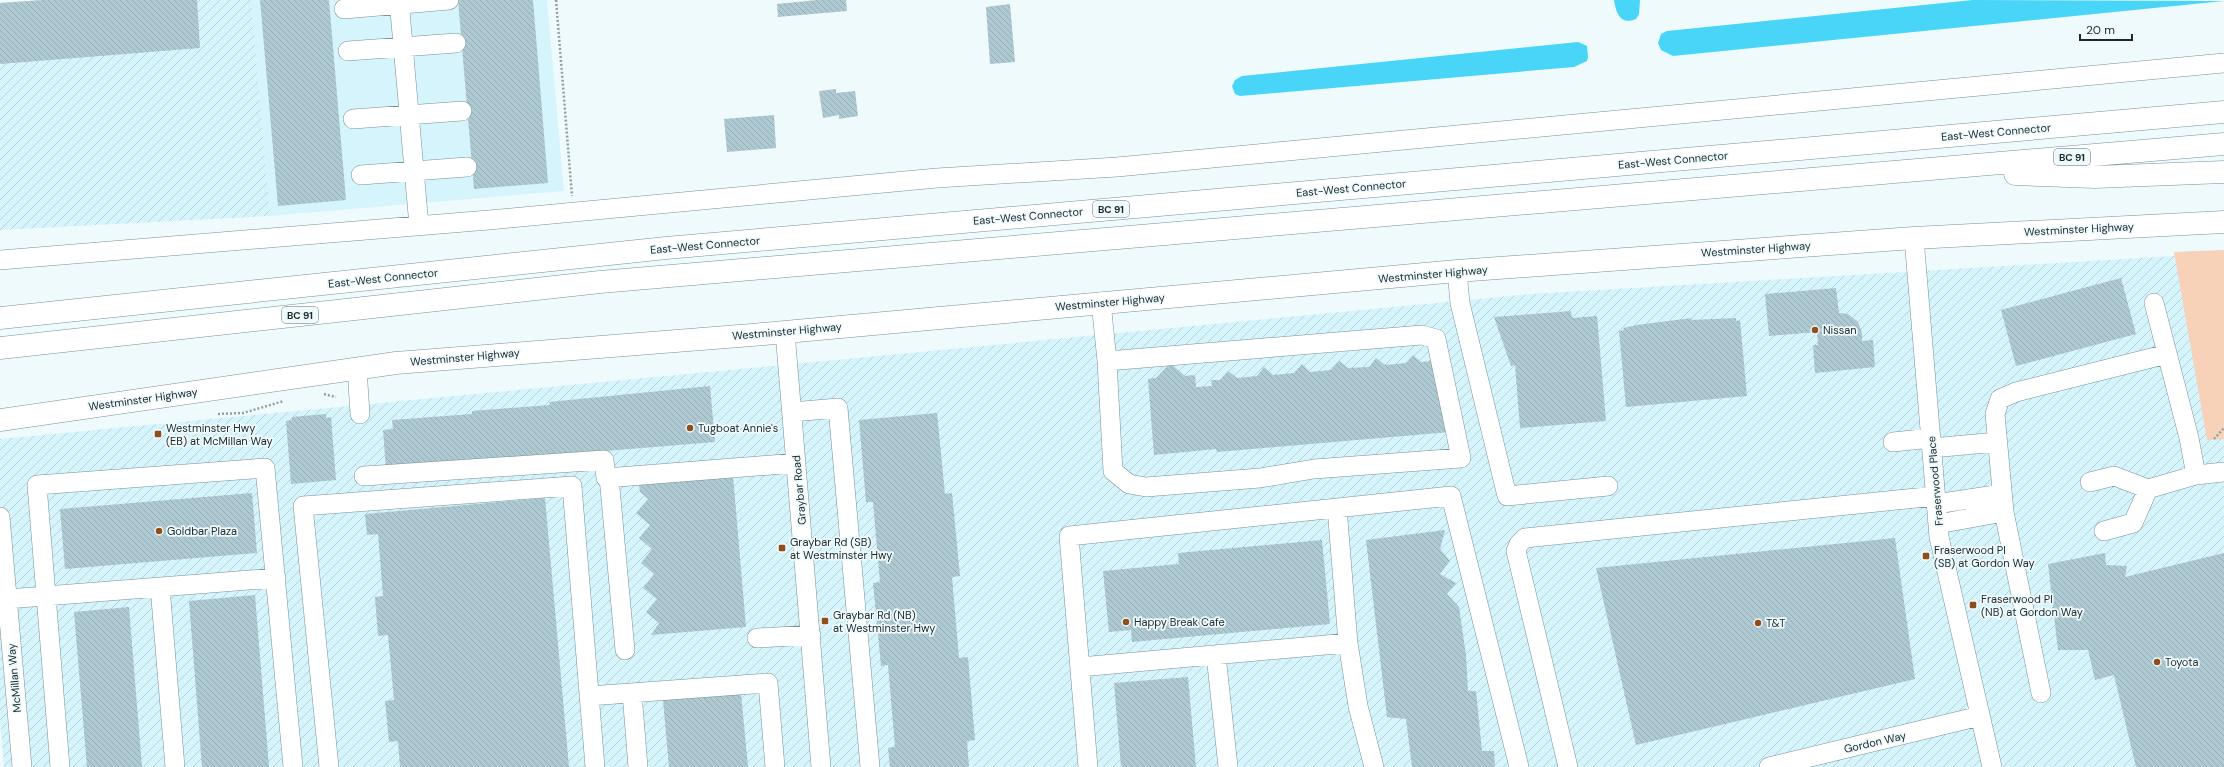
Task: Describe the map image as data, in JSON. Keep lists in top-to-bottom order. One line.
{"streets":{"main road":["East-West Connector","BC 91","Westminster Highway"],"street":["Fraserwood Place","Graybar Road","McMillan Way","Gordon Way"]},"crossings":[["Westminster Highway","Fraserwood Place"],["Westminster Highway","Graybar Road"],["Fraserwood Place","Gordon Way"]],"places":{"other":["Nissan","Tugboat Annie's","Goldbar Plaza","Happy Break Cafe","T&T","Toyota"],"transit":["Westminster Hwy (EB) at McMillan Way","Graybar Rd (SB) at Westminster Hwy","Fraserwood Pl (SB) at Gordon Way","Fraserwood Pl (NB) at Gordon Way","Graybar Rd (NB) at Westminster Hwy"]},"scale_bar":"20 m"}
